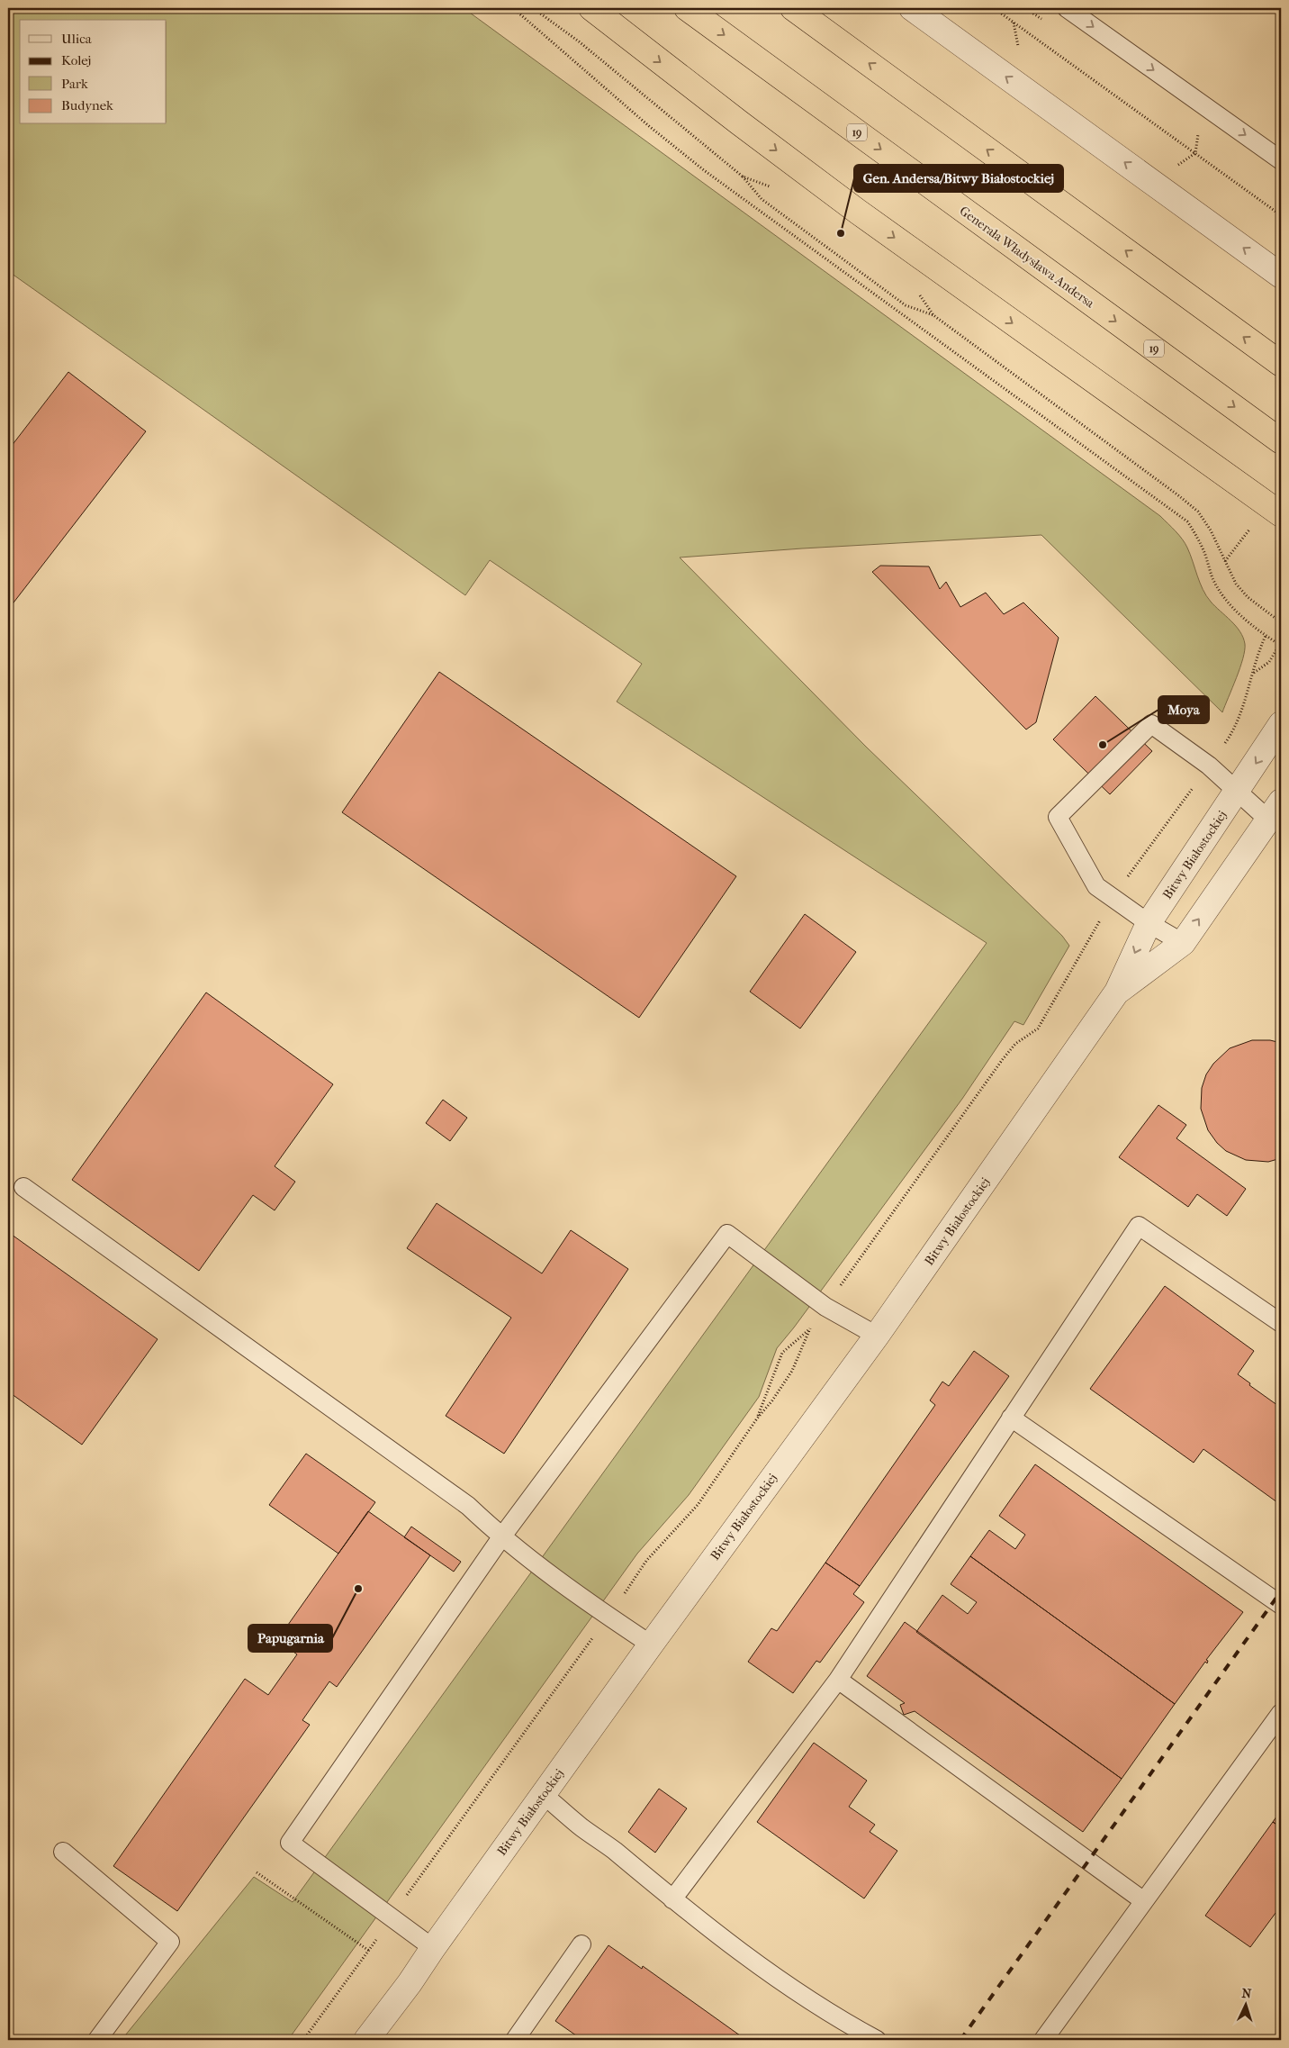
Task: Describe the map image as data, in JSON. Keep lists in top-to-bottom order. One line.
{"streets":{"highway":["19","Generała Władysława Andersa"],"street":["Bitwy Białostockiej"]},"places":["Gen. Andersa/Bitwy Białostockiej","Moya","Papugarnia"],"legend":["Ulica","Kolej","Park","Budynek"],"north":"top"}
